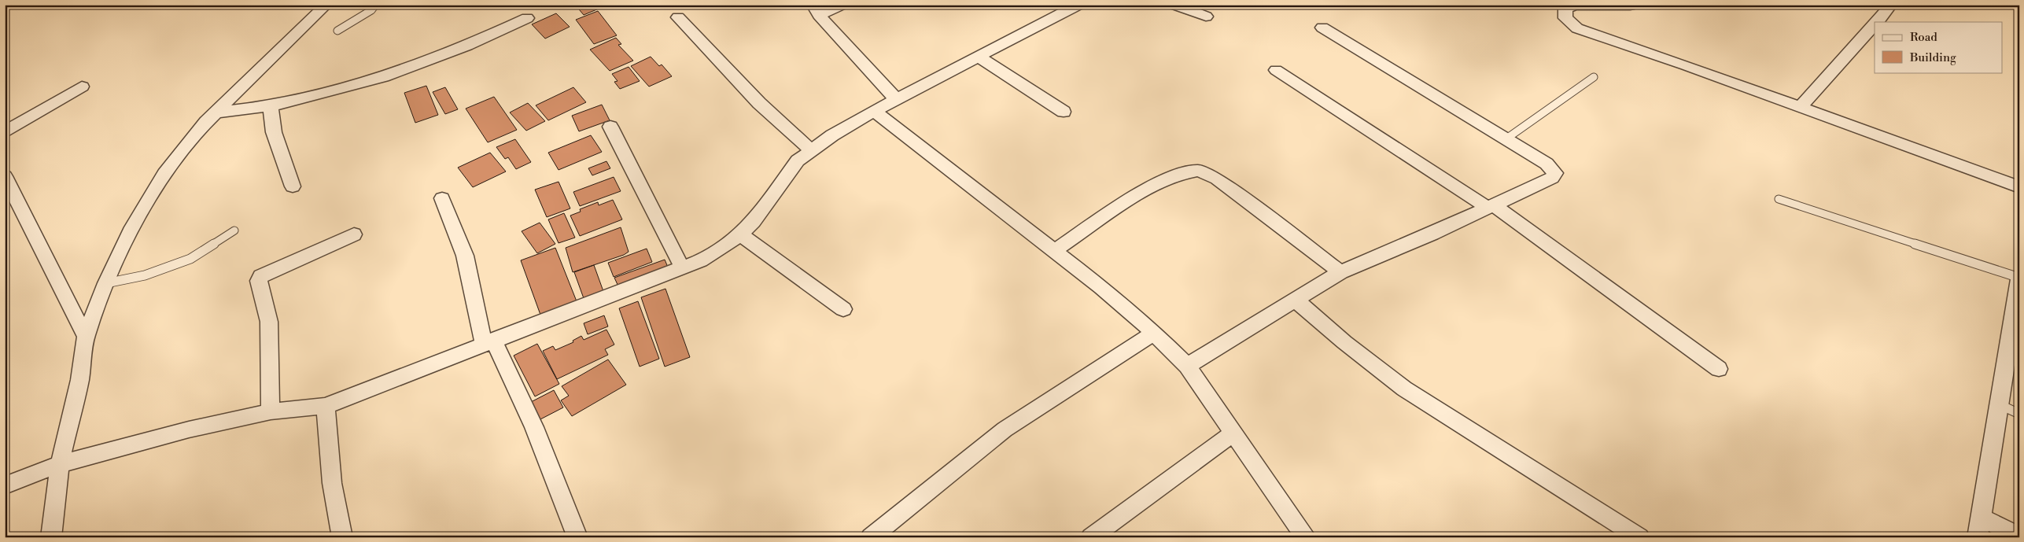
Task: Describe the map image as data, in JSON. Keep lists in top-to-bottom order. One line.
{"legend":["Road","Building"]}
